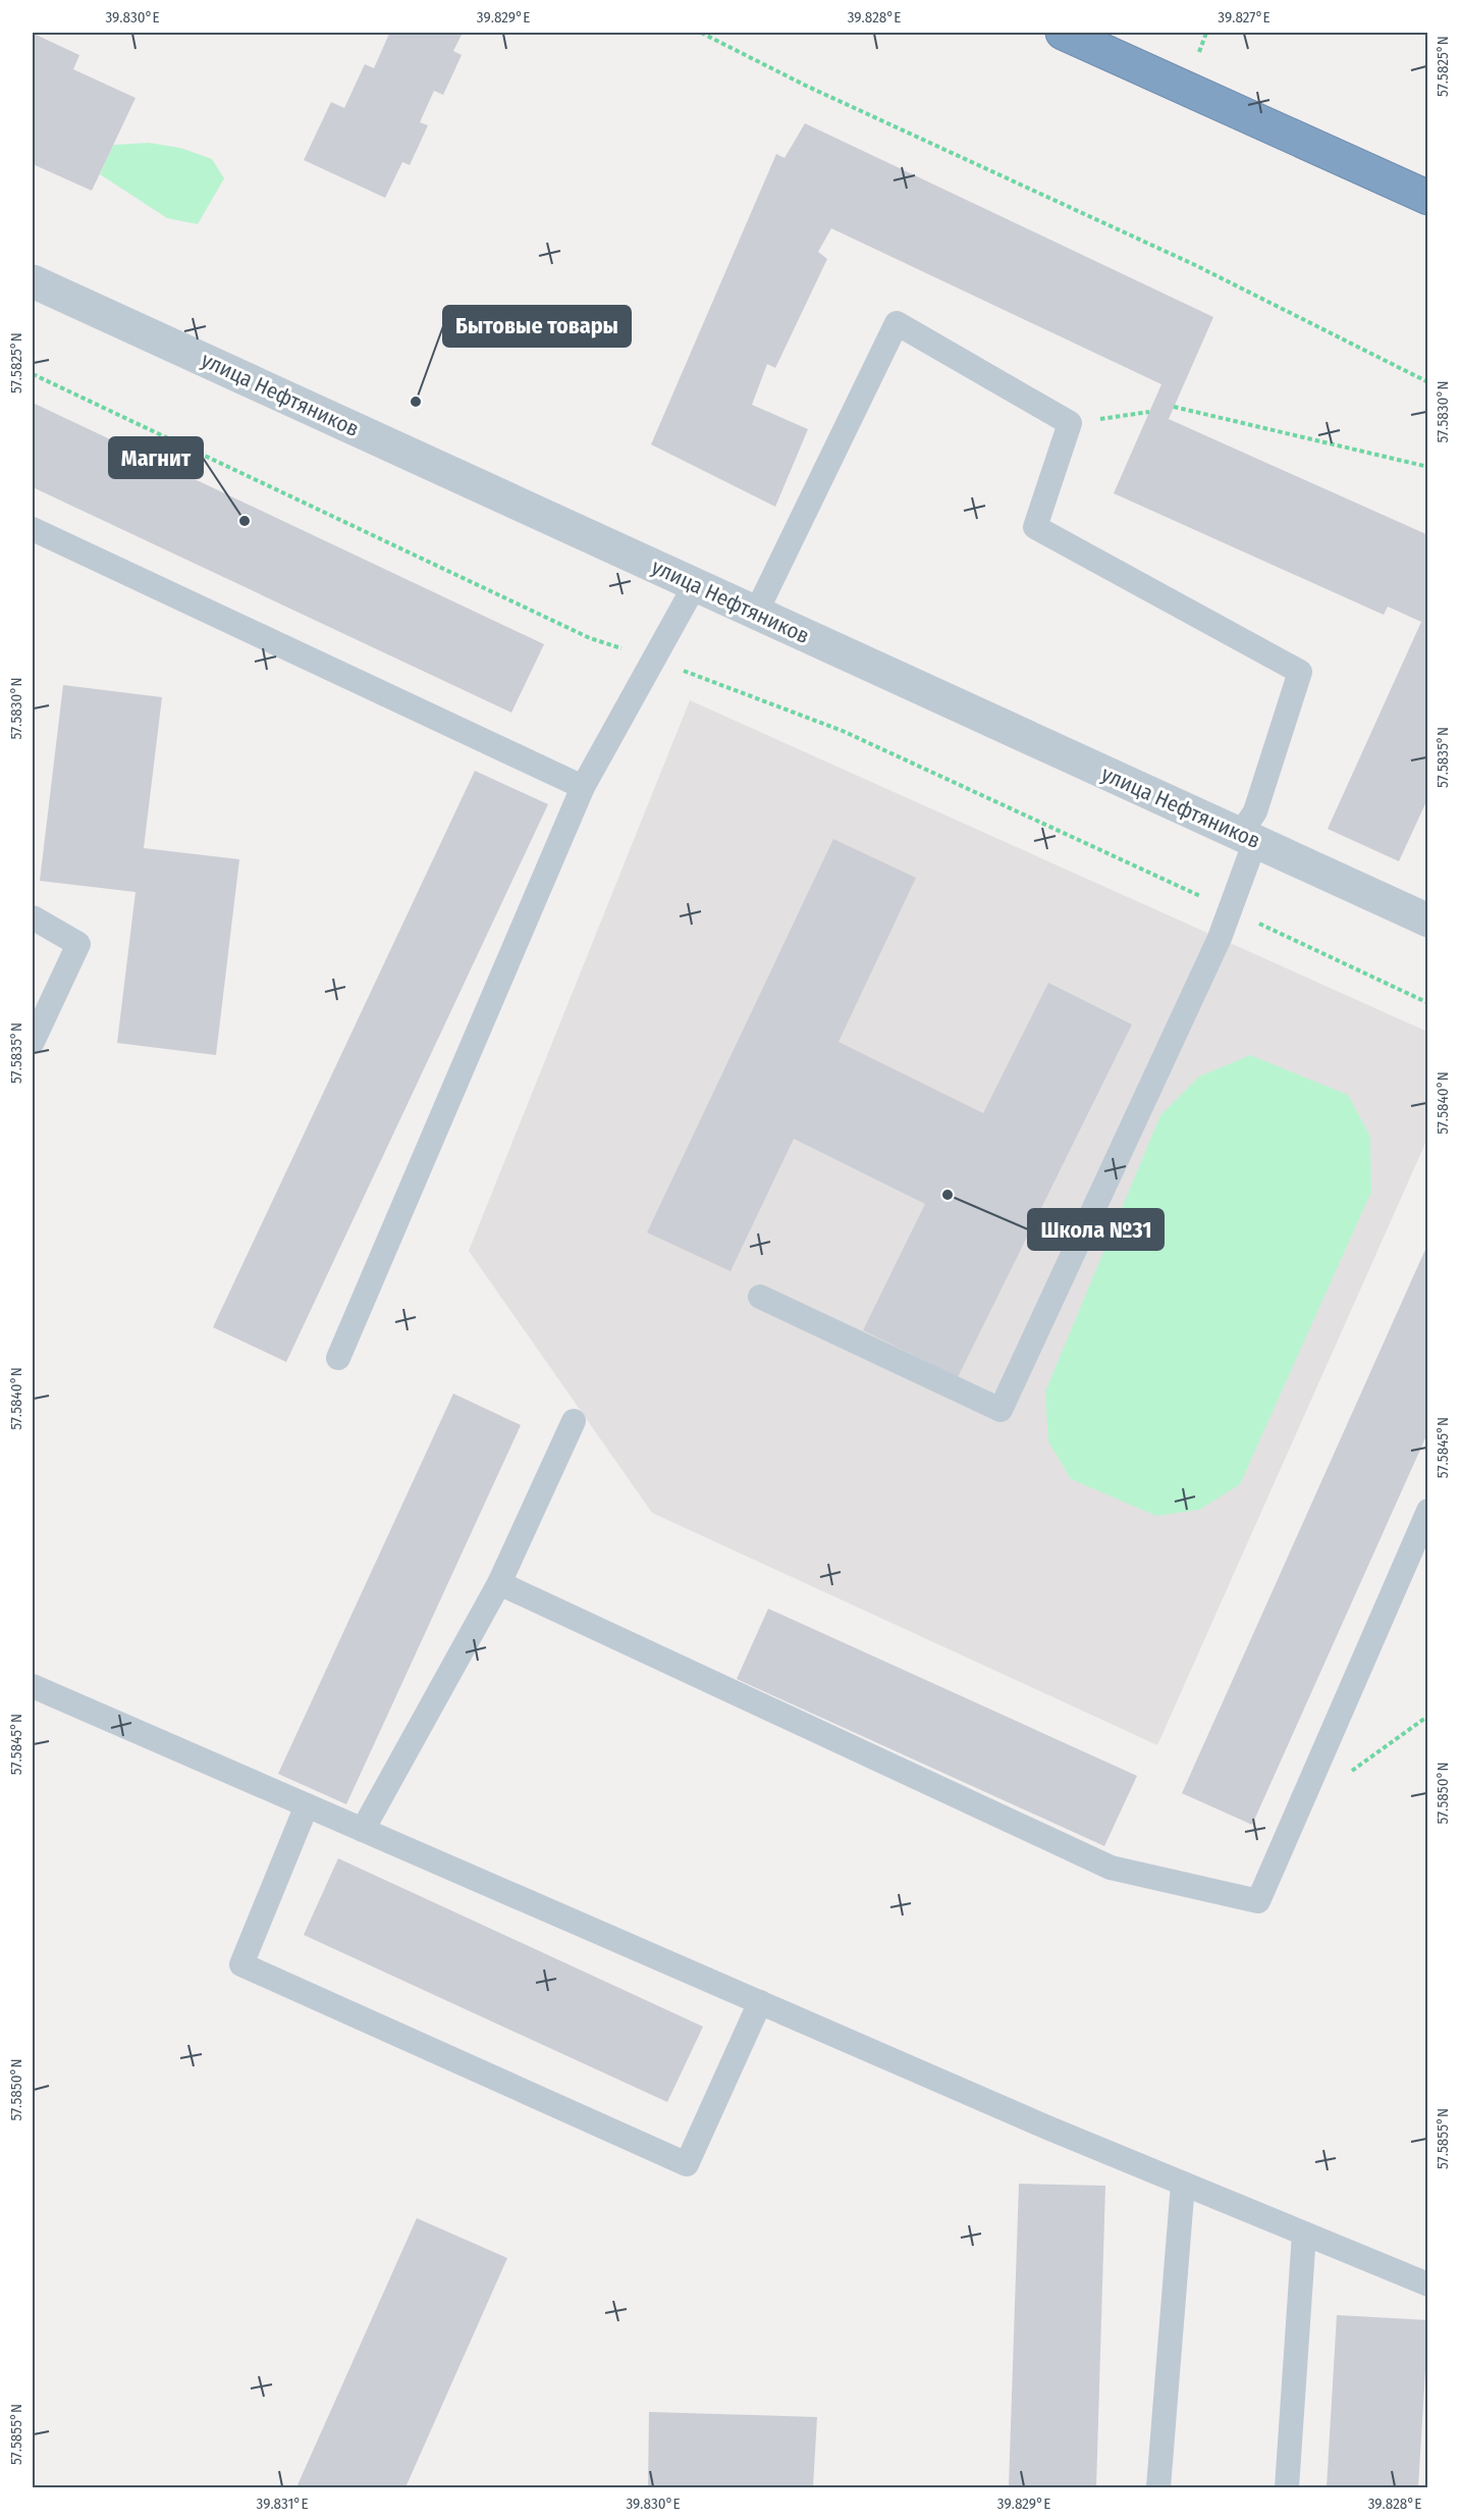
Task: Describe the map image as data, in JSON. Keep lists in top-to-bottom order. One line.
{"streets":{"street":["улица Нефтяников"]},"places":["Бытовые товары","Магнит","Школа №31"],"coordinates":["39.830°E","39.829°E","39.828°E","39.827°E","57.5825°N","57.5830°N","57.5835°N","57.5840°N","57.5845°N","57.5850°N","57.5855°N","39.831°E"]}
